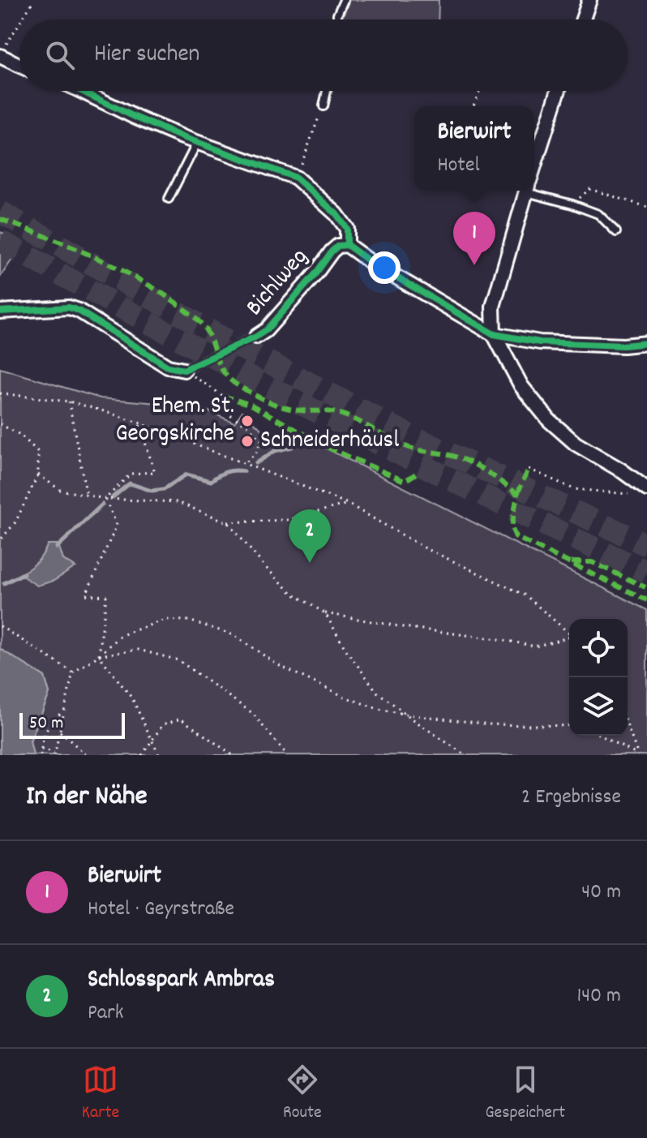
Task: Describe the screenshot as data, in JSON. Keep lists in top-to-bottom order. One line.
{"streets":{"street":["Bichlweg"]},"places":["Ehem. St. Georgskirche","Schneiderhäusl"],"scale_bar":"50 m","page":{"search":"Hier suchen","popup":["Bierwirt","Hotel"],"pins":["1","2"],"scale":"50 m","heading":["In der Nähe","2 Ergebnisse"],"list":[{"mark":"1","name":"Bierwirt","note":"Hotel · Geyrstraße","value":"40 m"},{"mark":"2","name":"Schlosspark Ambras","note":"Park","value":"140 m"}],"nav":["Karte","Route","Gespeichert"]}}
